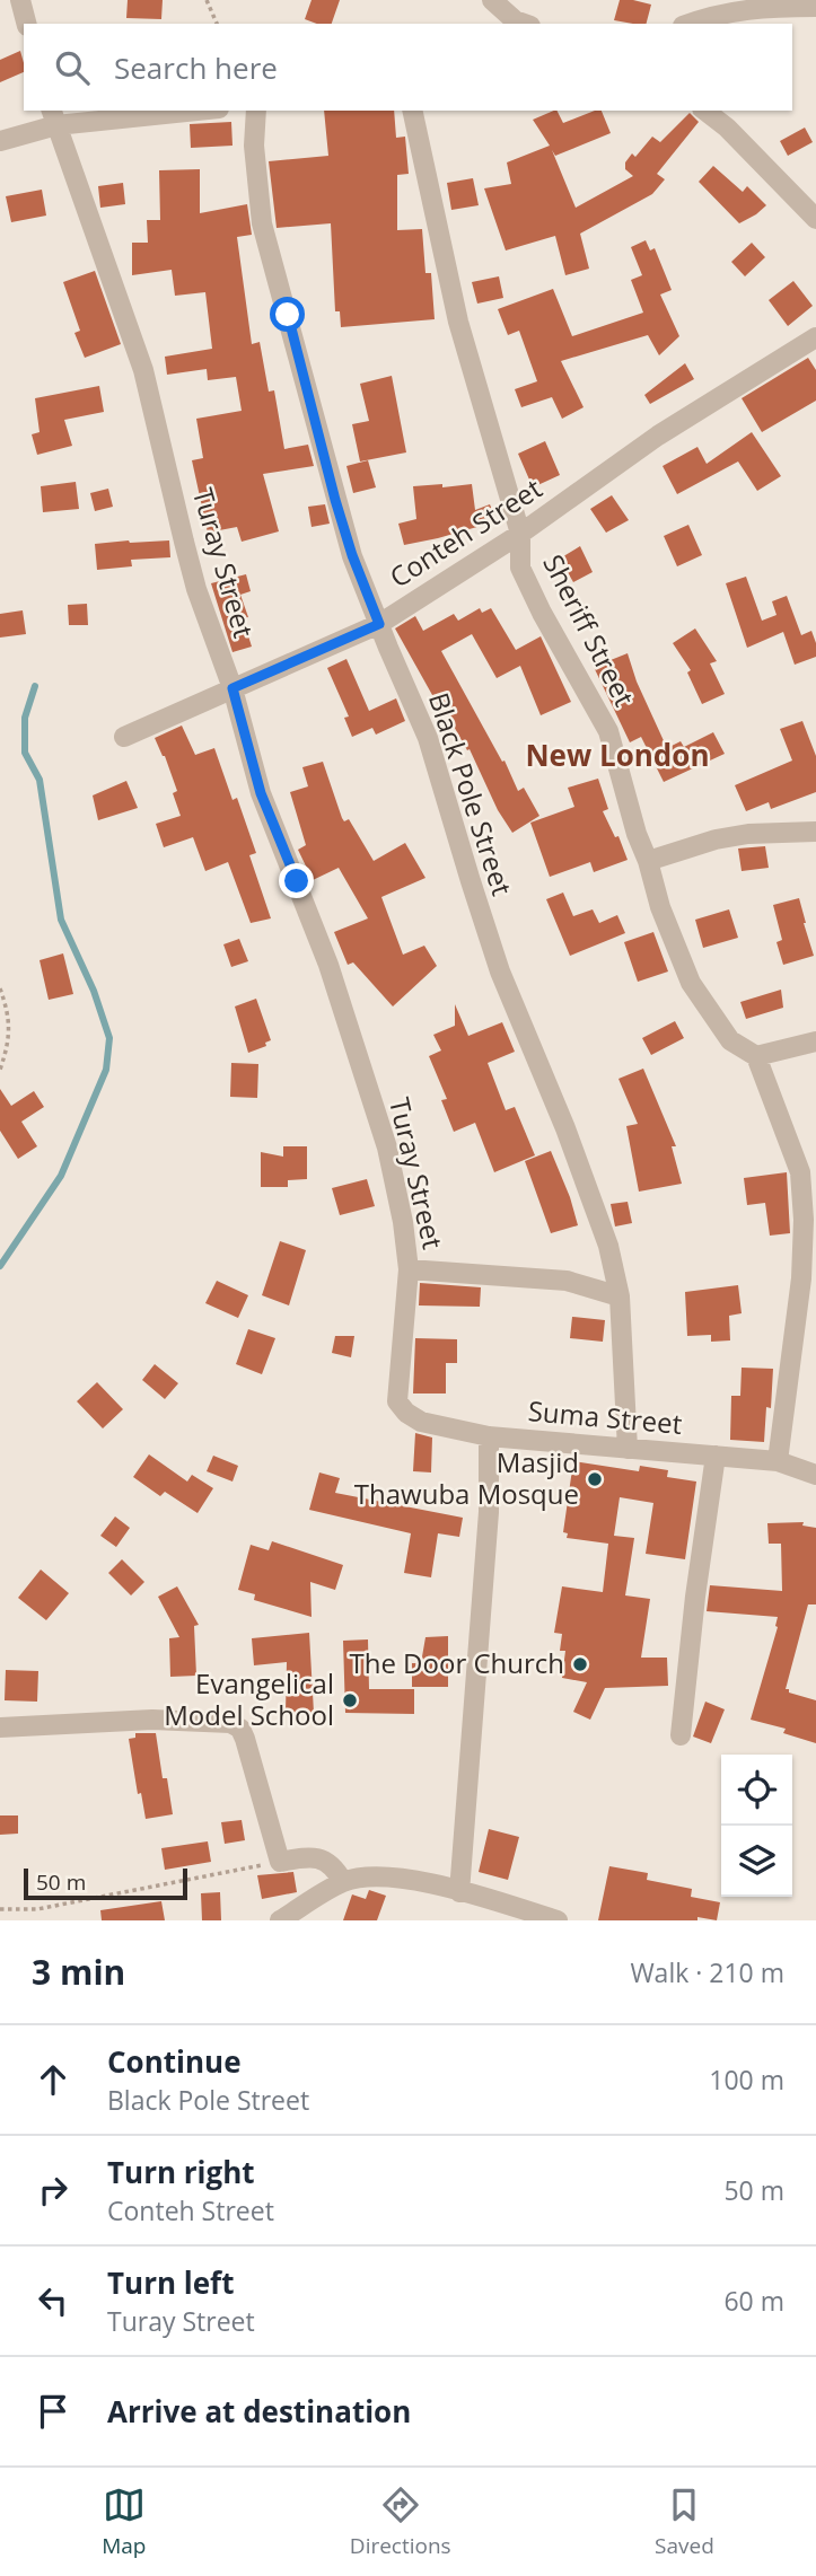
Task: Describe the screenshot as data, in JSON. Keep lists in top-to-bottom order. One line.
{"streets":{"street":["Conteh Street","Turay Street","Sheriff Street","Black Pole Street","Suma Street"]},"crossings":[["Conteh Street","Turay Street"],["Conteh Street","Sheriff Street"],["Conteh Street","Black Pole Street"],["Turay Street","Suma Street"],["Black Pole Street","Suma Street"]],"districts":["New London"],"places":["Masjid Thawuba Mosque","The Door Church","Evangelical Model School"],"scale_bar":"50 m","page":{"search":"Search here","scale":"50 m","heading":["3 min","Walk · 210 m"],"list":[["Continue","Black Pole Street","100 m"],["Turn right","Conteh Street","50 m"],["Turn left","Turay Street","60 m"],"Arrive at destination"],"nav":["Map","Directions","Saved"]}}
